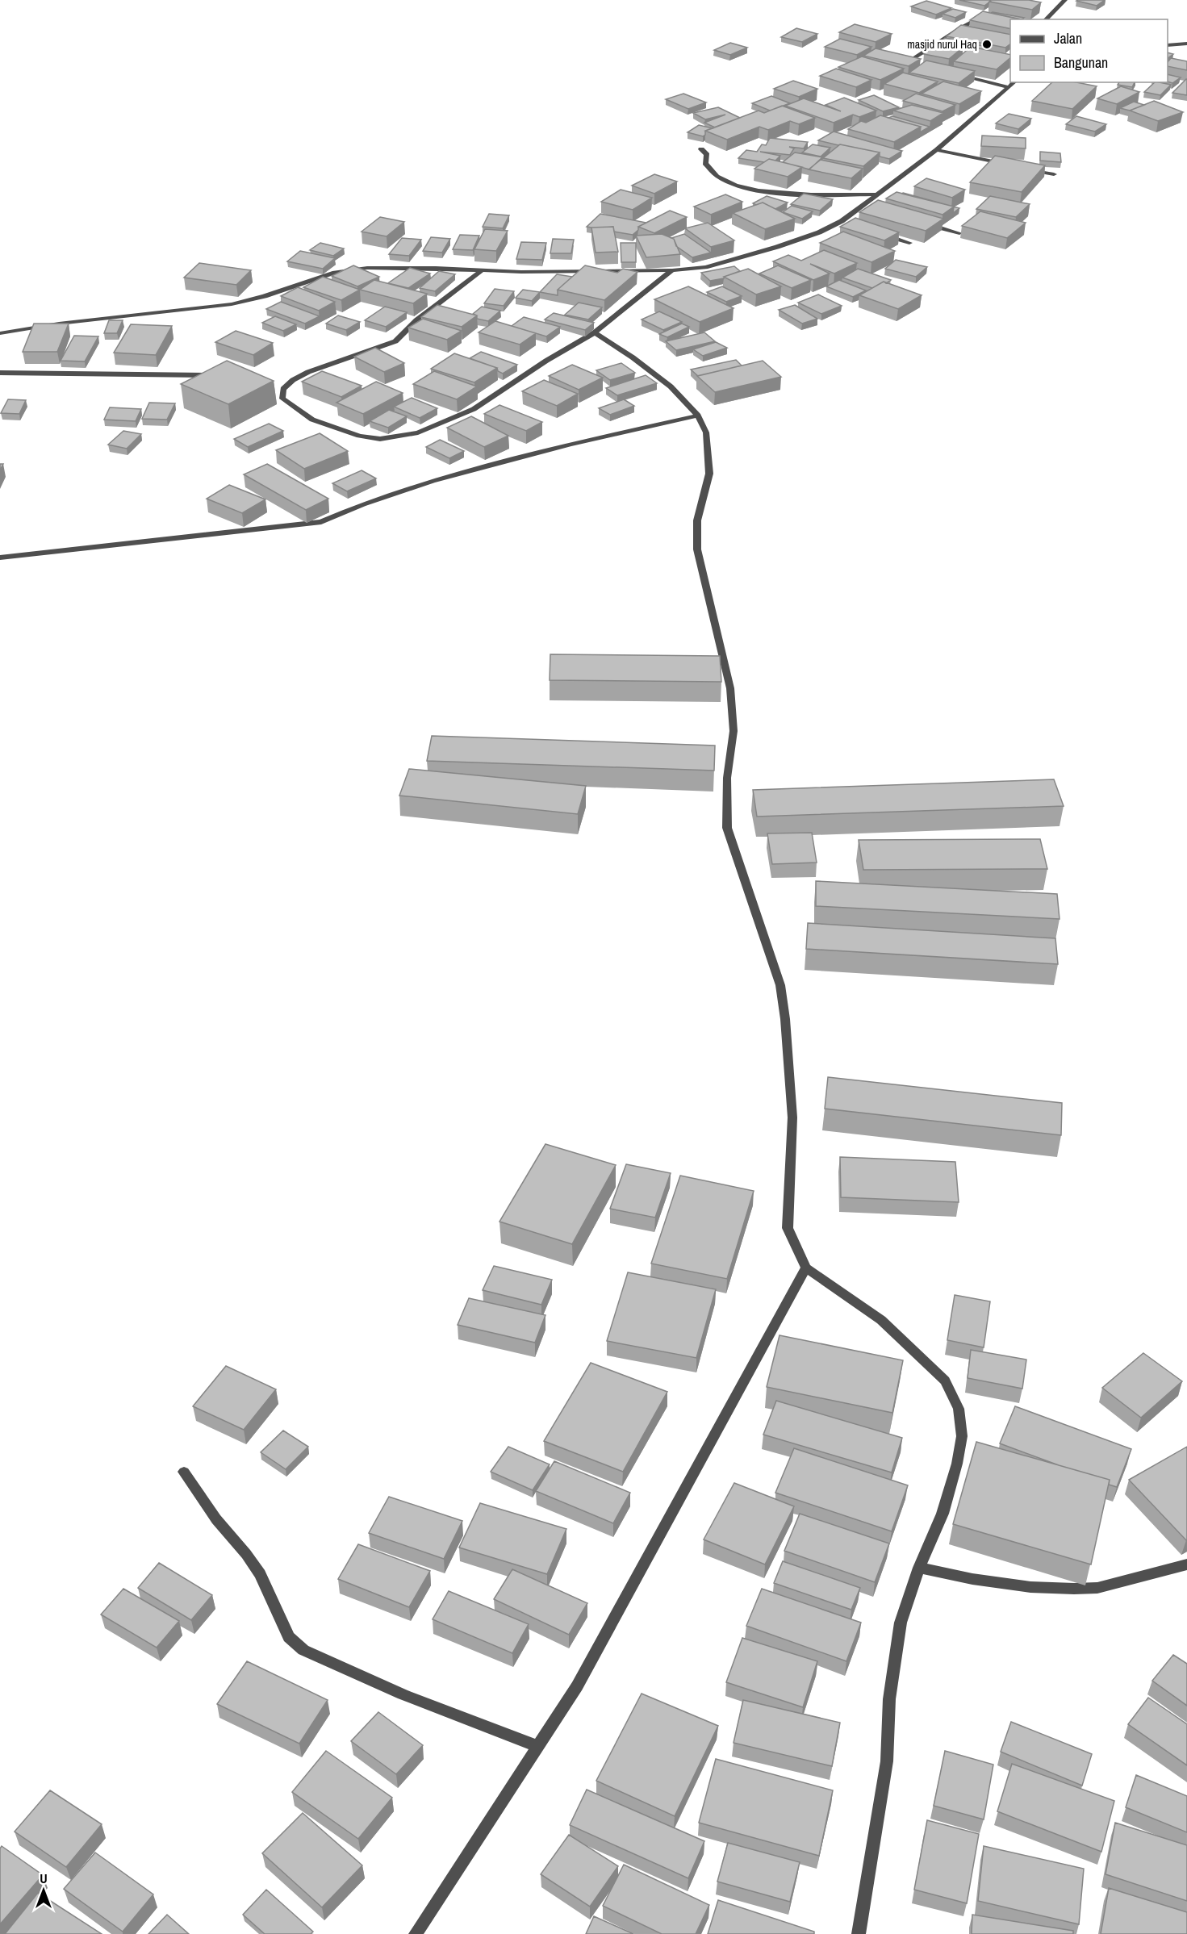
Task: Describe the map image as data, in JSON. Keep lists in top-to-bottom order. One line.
{"places":["masjid nurul Haq"],"legend":["Jalan","Bangunan"],"north":"top"}
